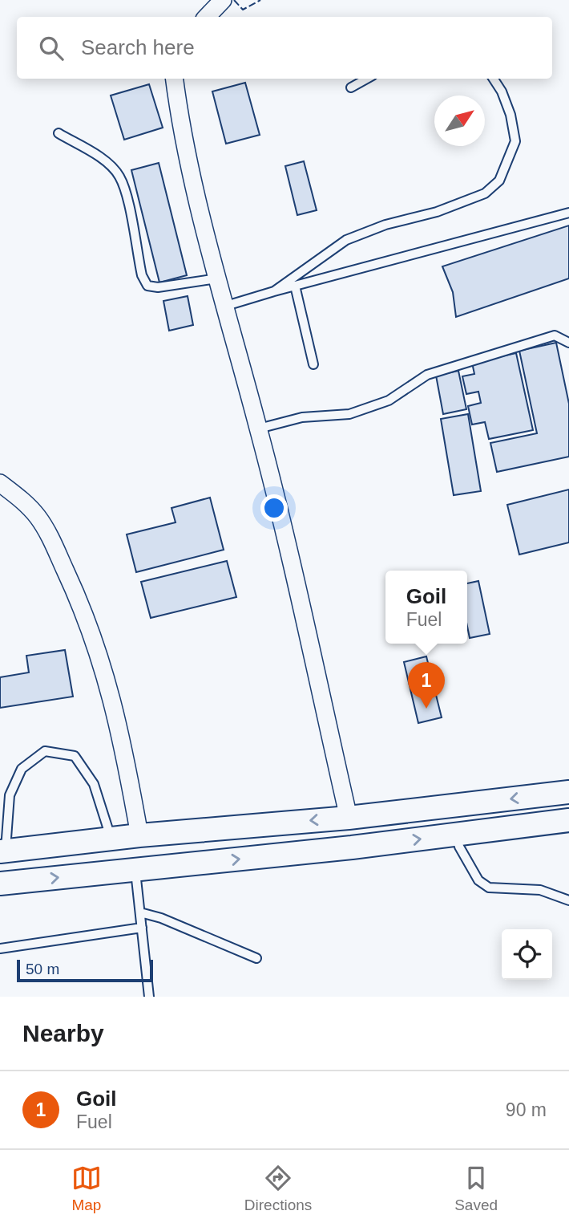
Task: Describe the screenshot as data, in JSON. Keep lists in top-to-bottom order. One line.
{"scale_bar":"50 m","north":"top right","page":{"search":"Search here","popup":["Goil","Fuel"],"pins":"1","scale":"50 m","heading":"Nearby","list":[{"mark":"1","name":"Goil","note":"Fuel","value":"90 m"}],"nav":["Map","Directions","Saved"]}}
